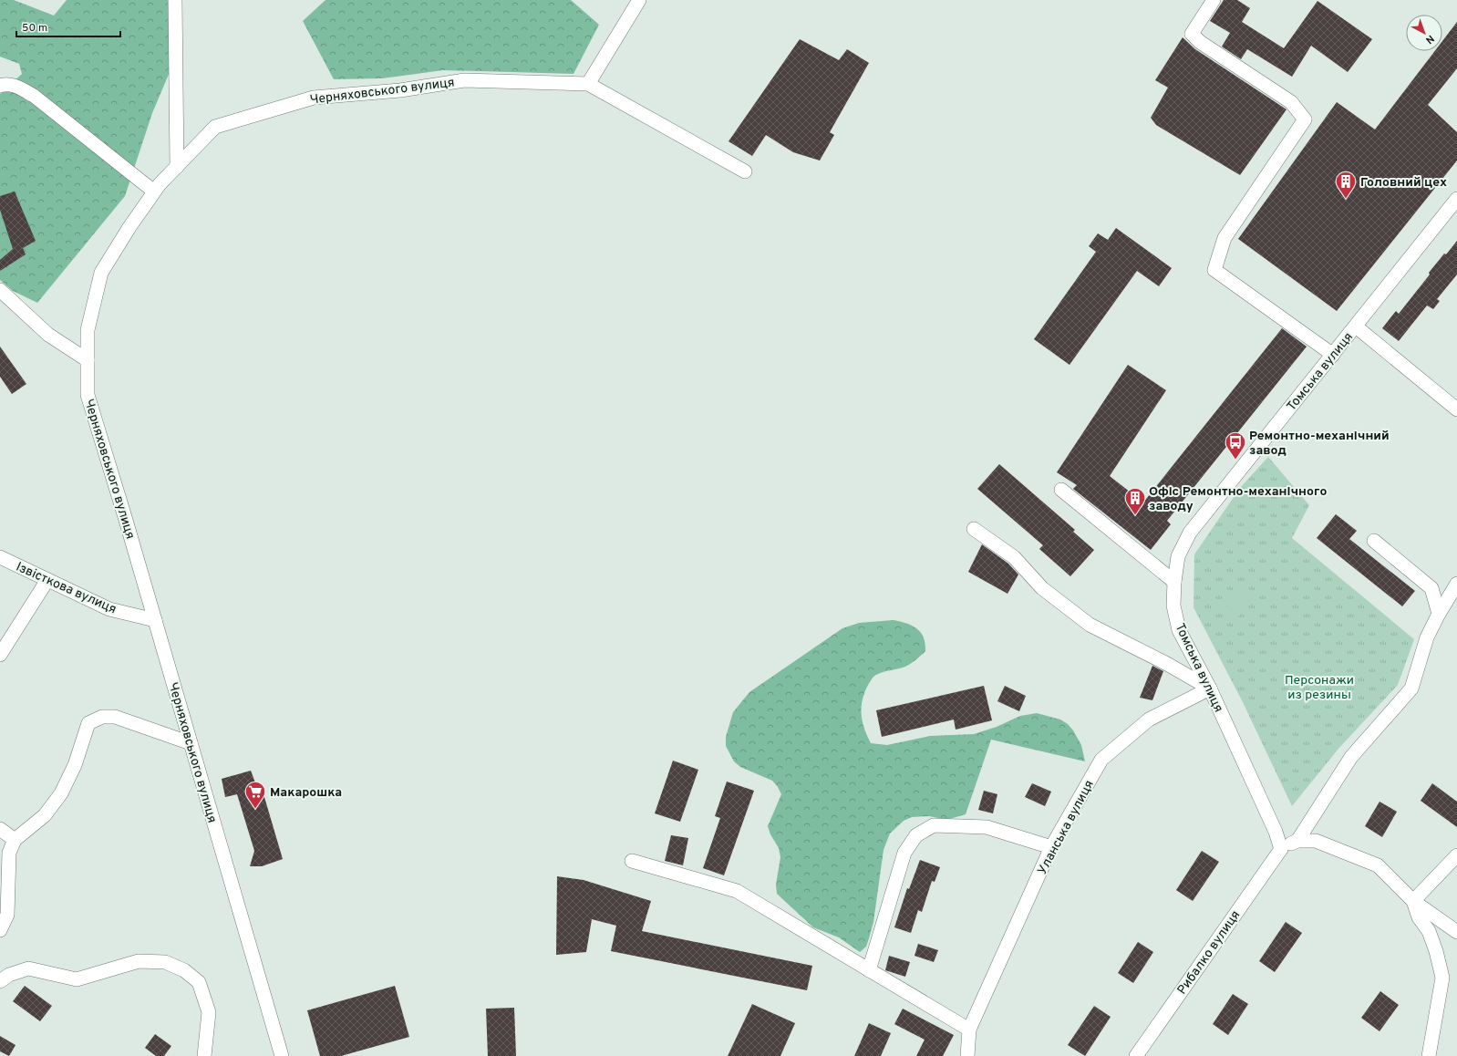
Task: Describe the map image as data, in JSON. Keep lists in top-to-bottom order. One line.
{"streets":{"street":["Черняховського вулиця","Томська вулиця","Iзвiсткова вулиця","Уланська вулиця","Рибалко вулиця"]},"crossings":[["Черняховського вулиця","Iзвiсткова вулиця"],["Томська вулиця","Уланська вулиця"],["Томська вулиця","Рибалко вулиця"]],"parks":["Персонажи из резины"],"places":{"building":["Головний цех","Офіс Ремонтно-механічного заводу"],"bus stop":["Ремонтно-механічний завод"],"supermarket":["Макарошка"]},"scale_bar":"50 m","north":"bottom right"}
